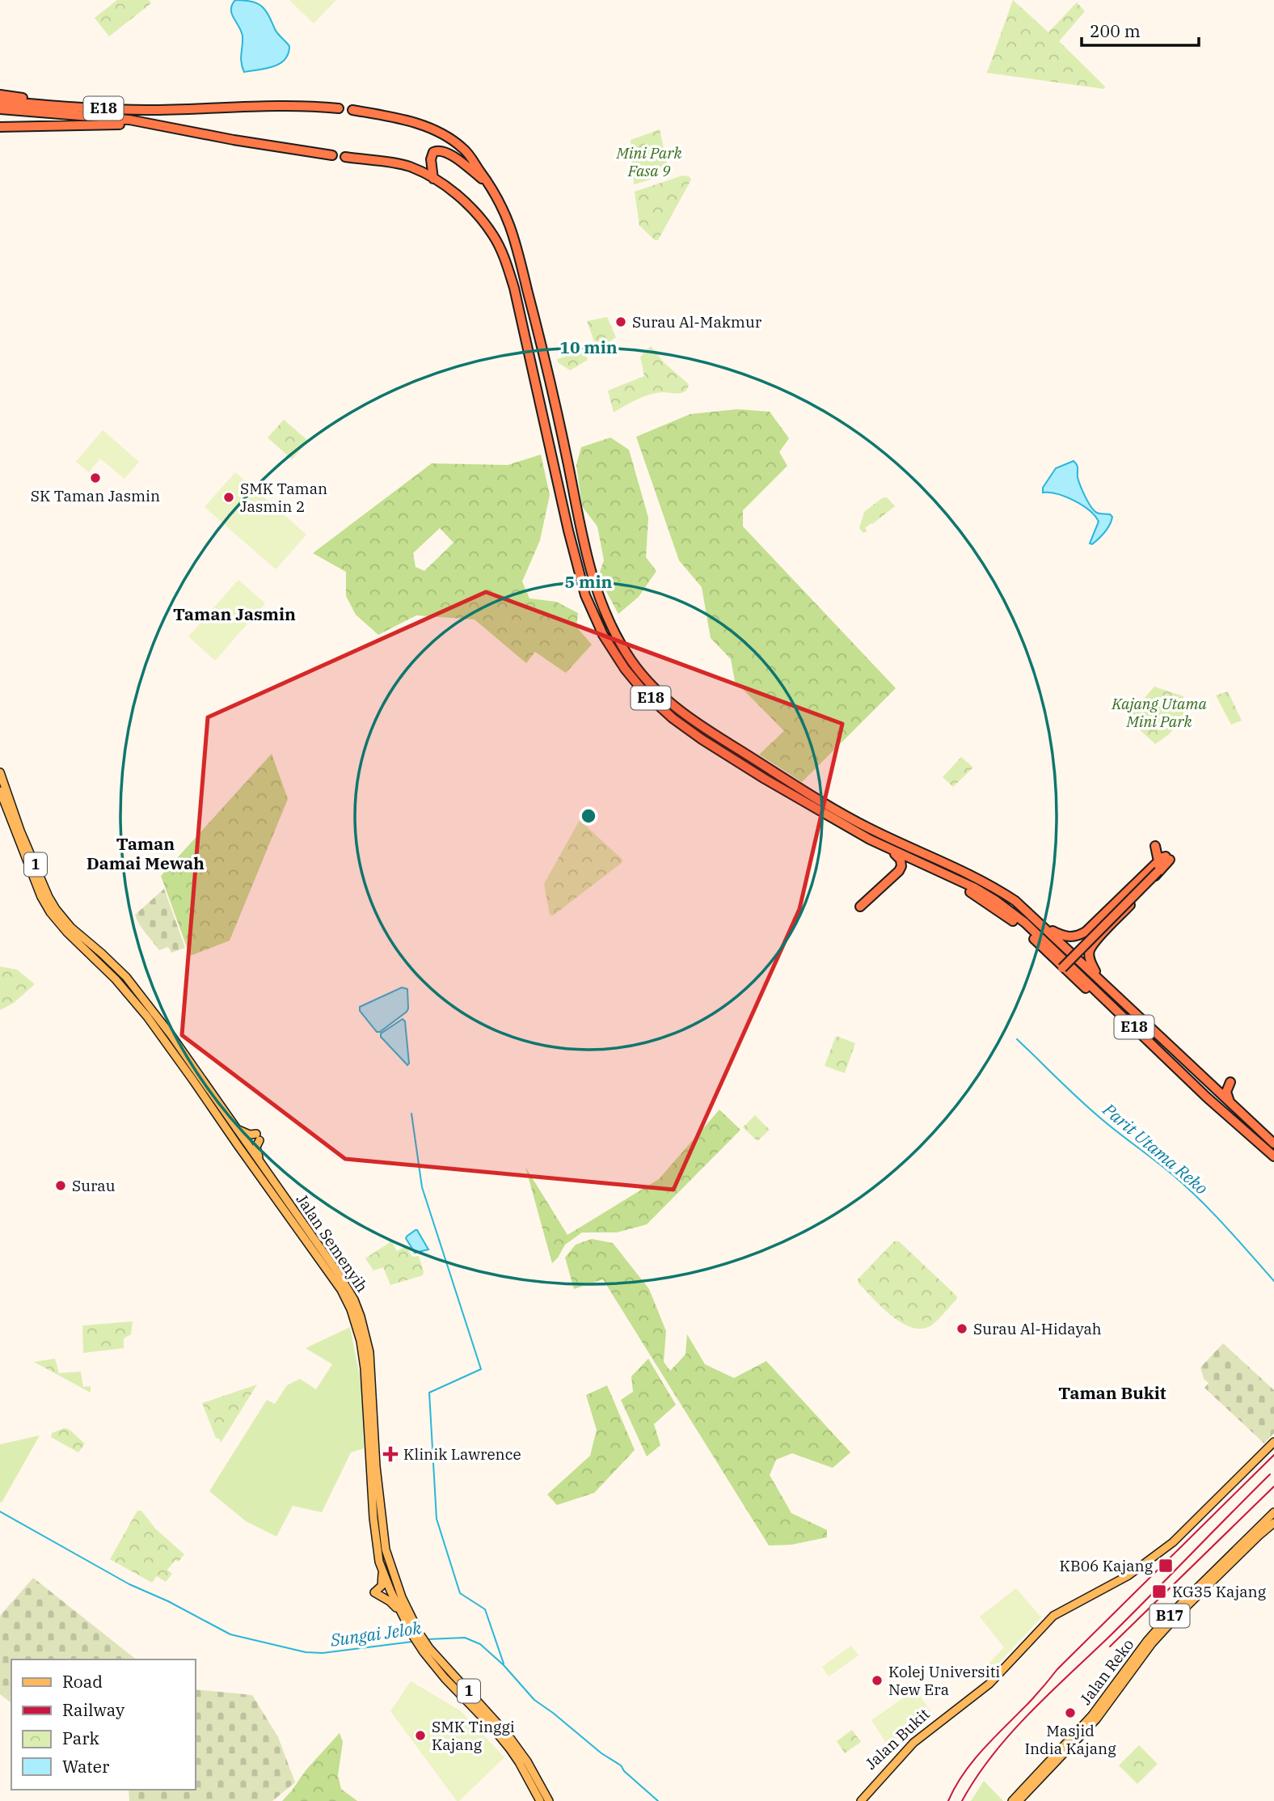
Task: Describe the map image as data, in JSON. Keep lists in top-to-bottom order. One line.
{"streets":{"highway":["E18"],"main road":["1","Jalan Semenyih","B17","Jalan Reko","Jalan Bukit"]},"districts":["Taman Jasmin","Taman Damai Mewah","Taman Bukit"],"water":["Parit Utama Reko","Sungai Jelok"],"parks":["Mini Park Fasa 9","Kajang Utama Mini Park"],"places":{"other":["Surau Al-Makmur","SK Taman Jasmin","SMK Taman Jasmin 2","Surau","Surau Al-Hidayah","Kolej Universiti New Era","Masjid India Kajang","SMK Tinggi Kajang"],"health":["Klinik Lawrence"],"transit":["KB06 Kajang","KG35 Kajang"]},"legend":["Road","Railway","Park","Water"],"scale_bar":"200 m","rings":["10 min","5 min"]}
